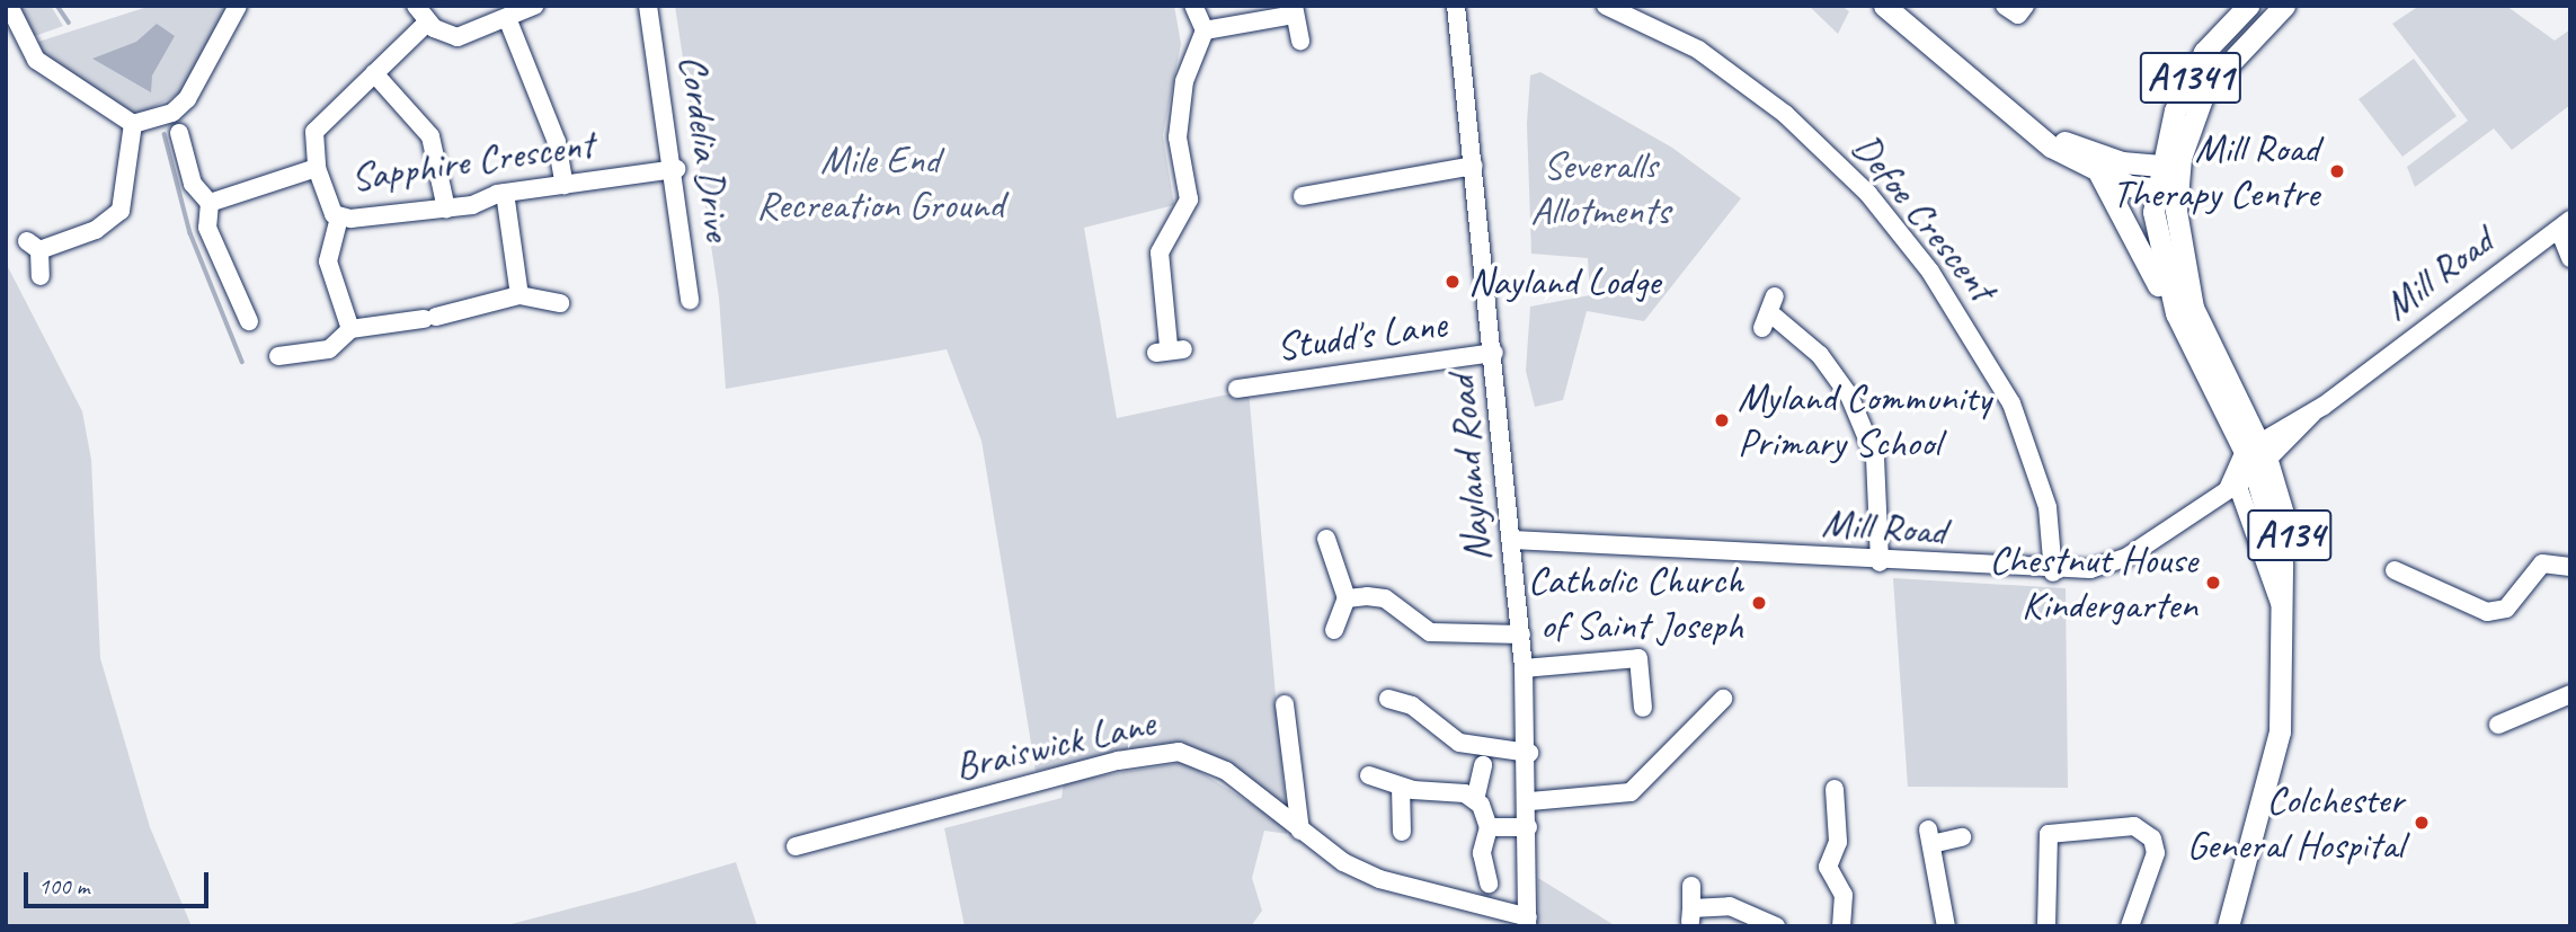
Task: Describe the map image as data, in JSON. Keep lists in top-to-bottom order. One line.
{"streets":{"main road":["A1341","A134"],"street":["Cordelia Drive","Sapphire Crescent","Defoe Crescent","Mill Road","Studd's Lane","Nayland Road","Braiswick Lane"]},"crossings":[["A1341","A134"],["Cordelia Drive","Sapphire Crescent"],["Defoe Crescent","Mill Road"],["Mill Road","Nayland Road"],["Mill Road","A134"],["Studd's Lane","Nayland Road"],["Nayland Road","Braiswick Lane"]],"parks":["Mile End Recreation Ground","Severalls Allotments"],"places":["Mill Road Therapy Centre","Nayland Lodge","Myland Community Primary School","Chestnut House Kindergarten","Catholic Church of Saint Joseph","Colchester General Hospital"],"scale_bar":"100 m"}
